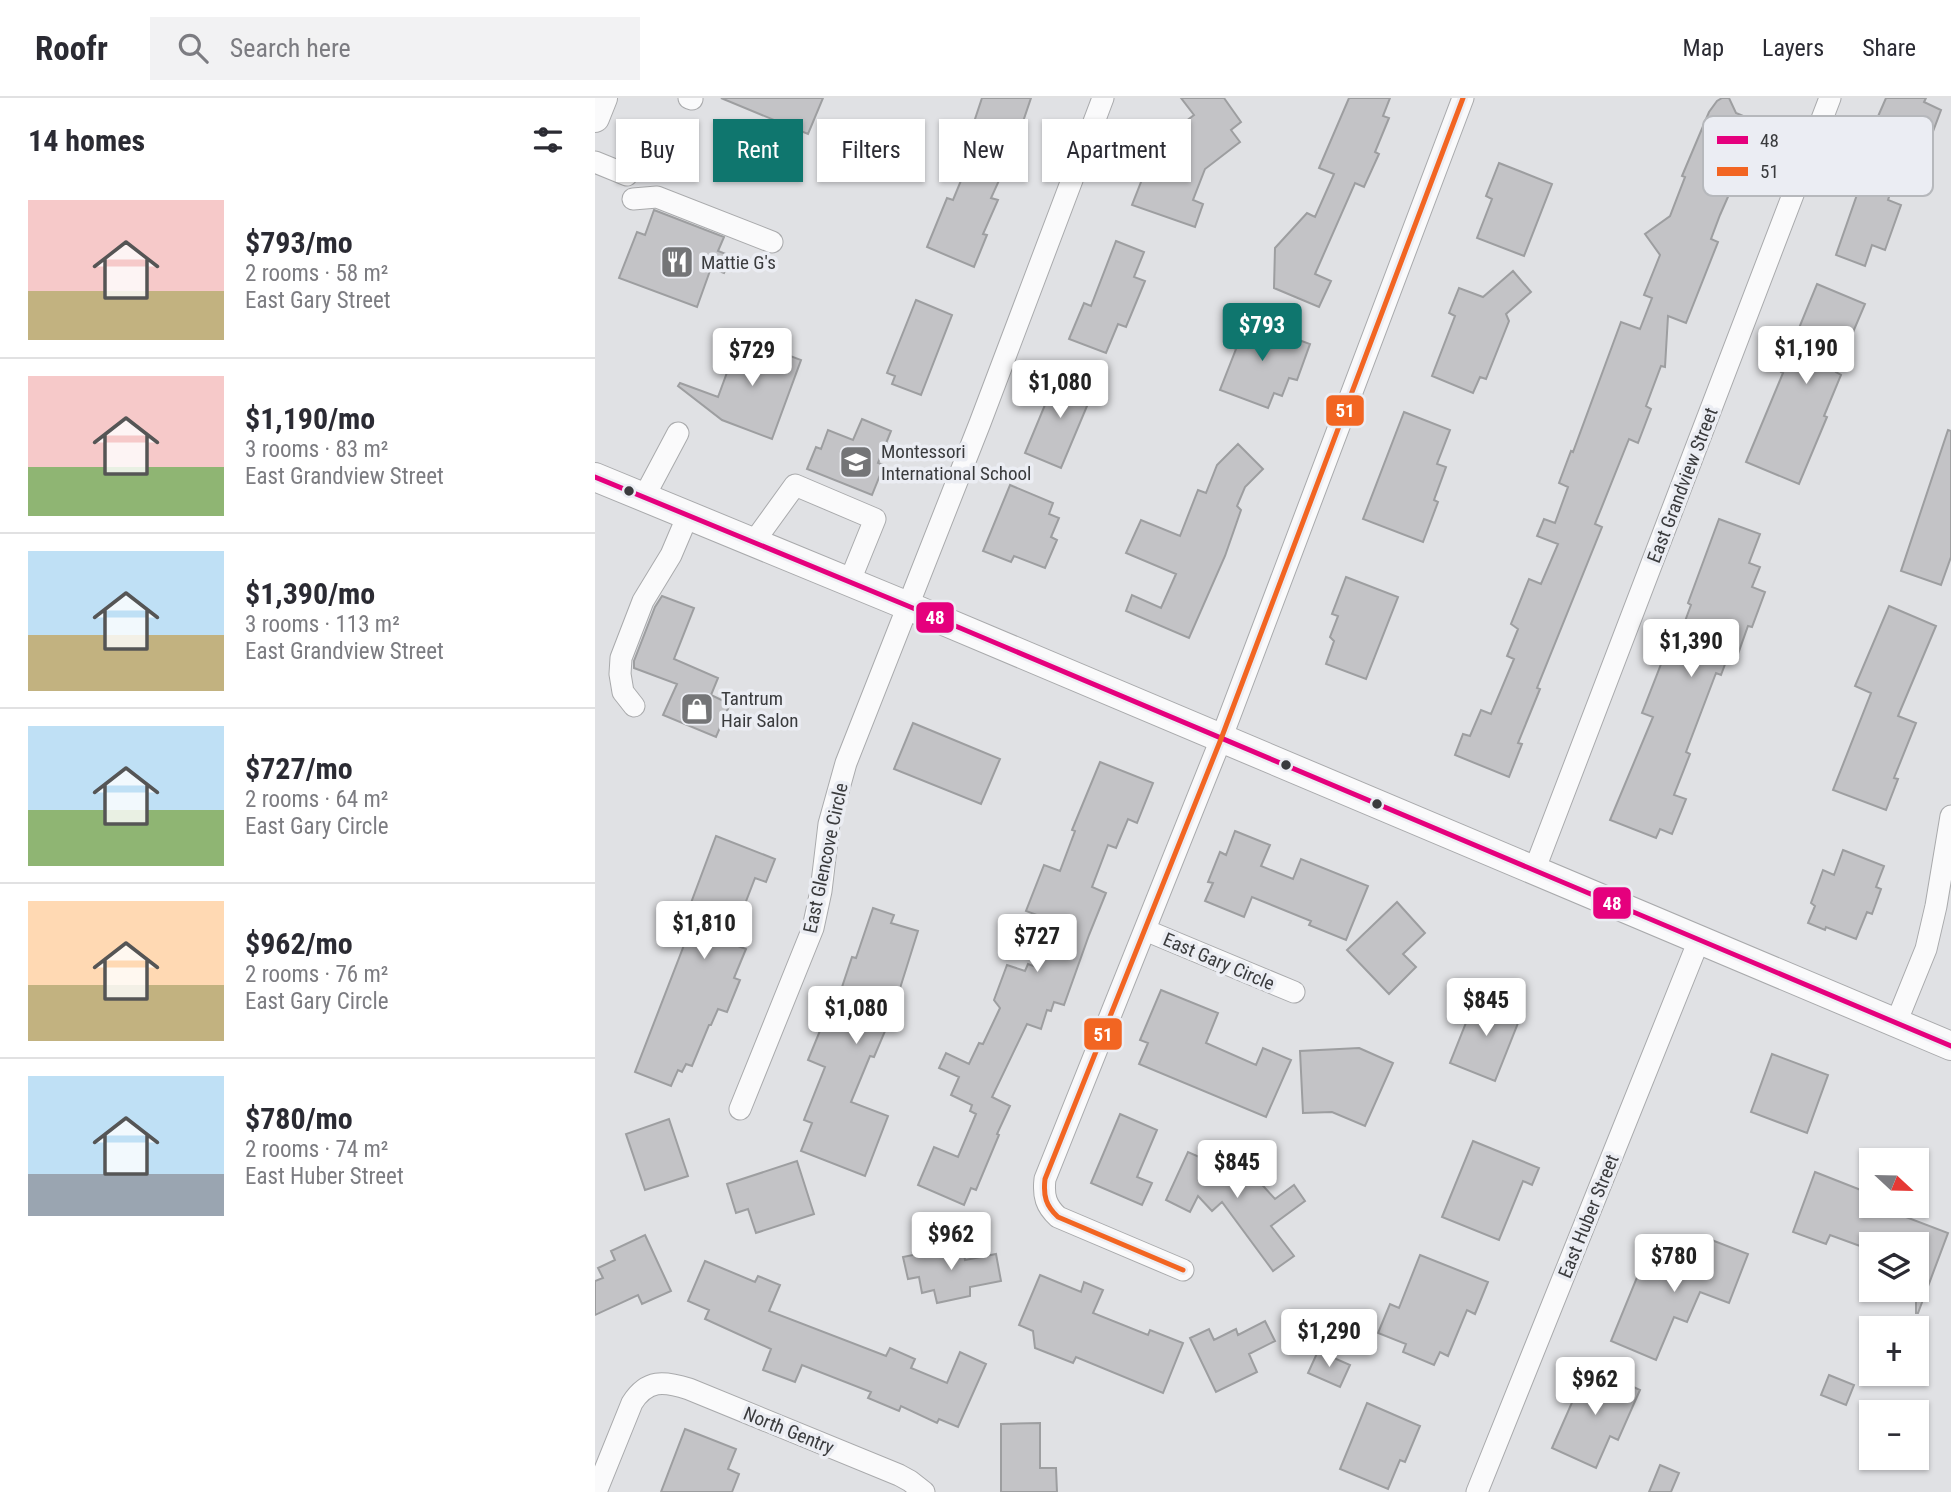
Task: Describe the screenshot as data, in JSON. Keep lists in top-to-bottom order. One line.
{"streets":{"street":["East Grandview Street","East Glencove Circle","East Gary Circle","East Huber Street","North Gentry"]},"places":{"restaurant":["Mattie G's"],"school or university":["Montessori International School"],"shop":["Tantrum Hair Salon"]},"lines":["transit line 51","transit line 48"],"legend":["48","51"],"north":"right","page":{"header":"Roofr","search":"Search here","nav":["Map","Layers","Share"],"heading":"14 homes","chip":["Buy","Rent","Filters","New","Apartment"],"list":[{"name":"$793/mo","note":"2 rooms · 58 m² · East Gary Street"},{"name":"$1,190/mo","note":"3 rooms · 83 m² · East Grandview Street"},{"name":"$1,390/mo","note":"3 rooms · 113 m² · East Grandview Street"},{"name":"$727/mo","note":"2 rooms · 64 m² · East Gary Circle"},{"name":"$962/mo","note":"2 rooms · 76 m² · East Gary Circle"},{"name":"$780/mo","note":"2 rooms · 74 m² · East Huber Street"}],"price":["$793","$1,190","$729","$1,080","$1,390","$1,810","$727","$845","$1,080","$845","$962","$780","$1,290","$962"],"map_buttons":["+","−"]}}
